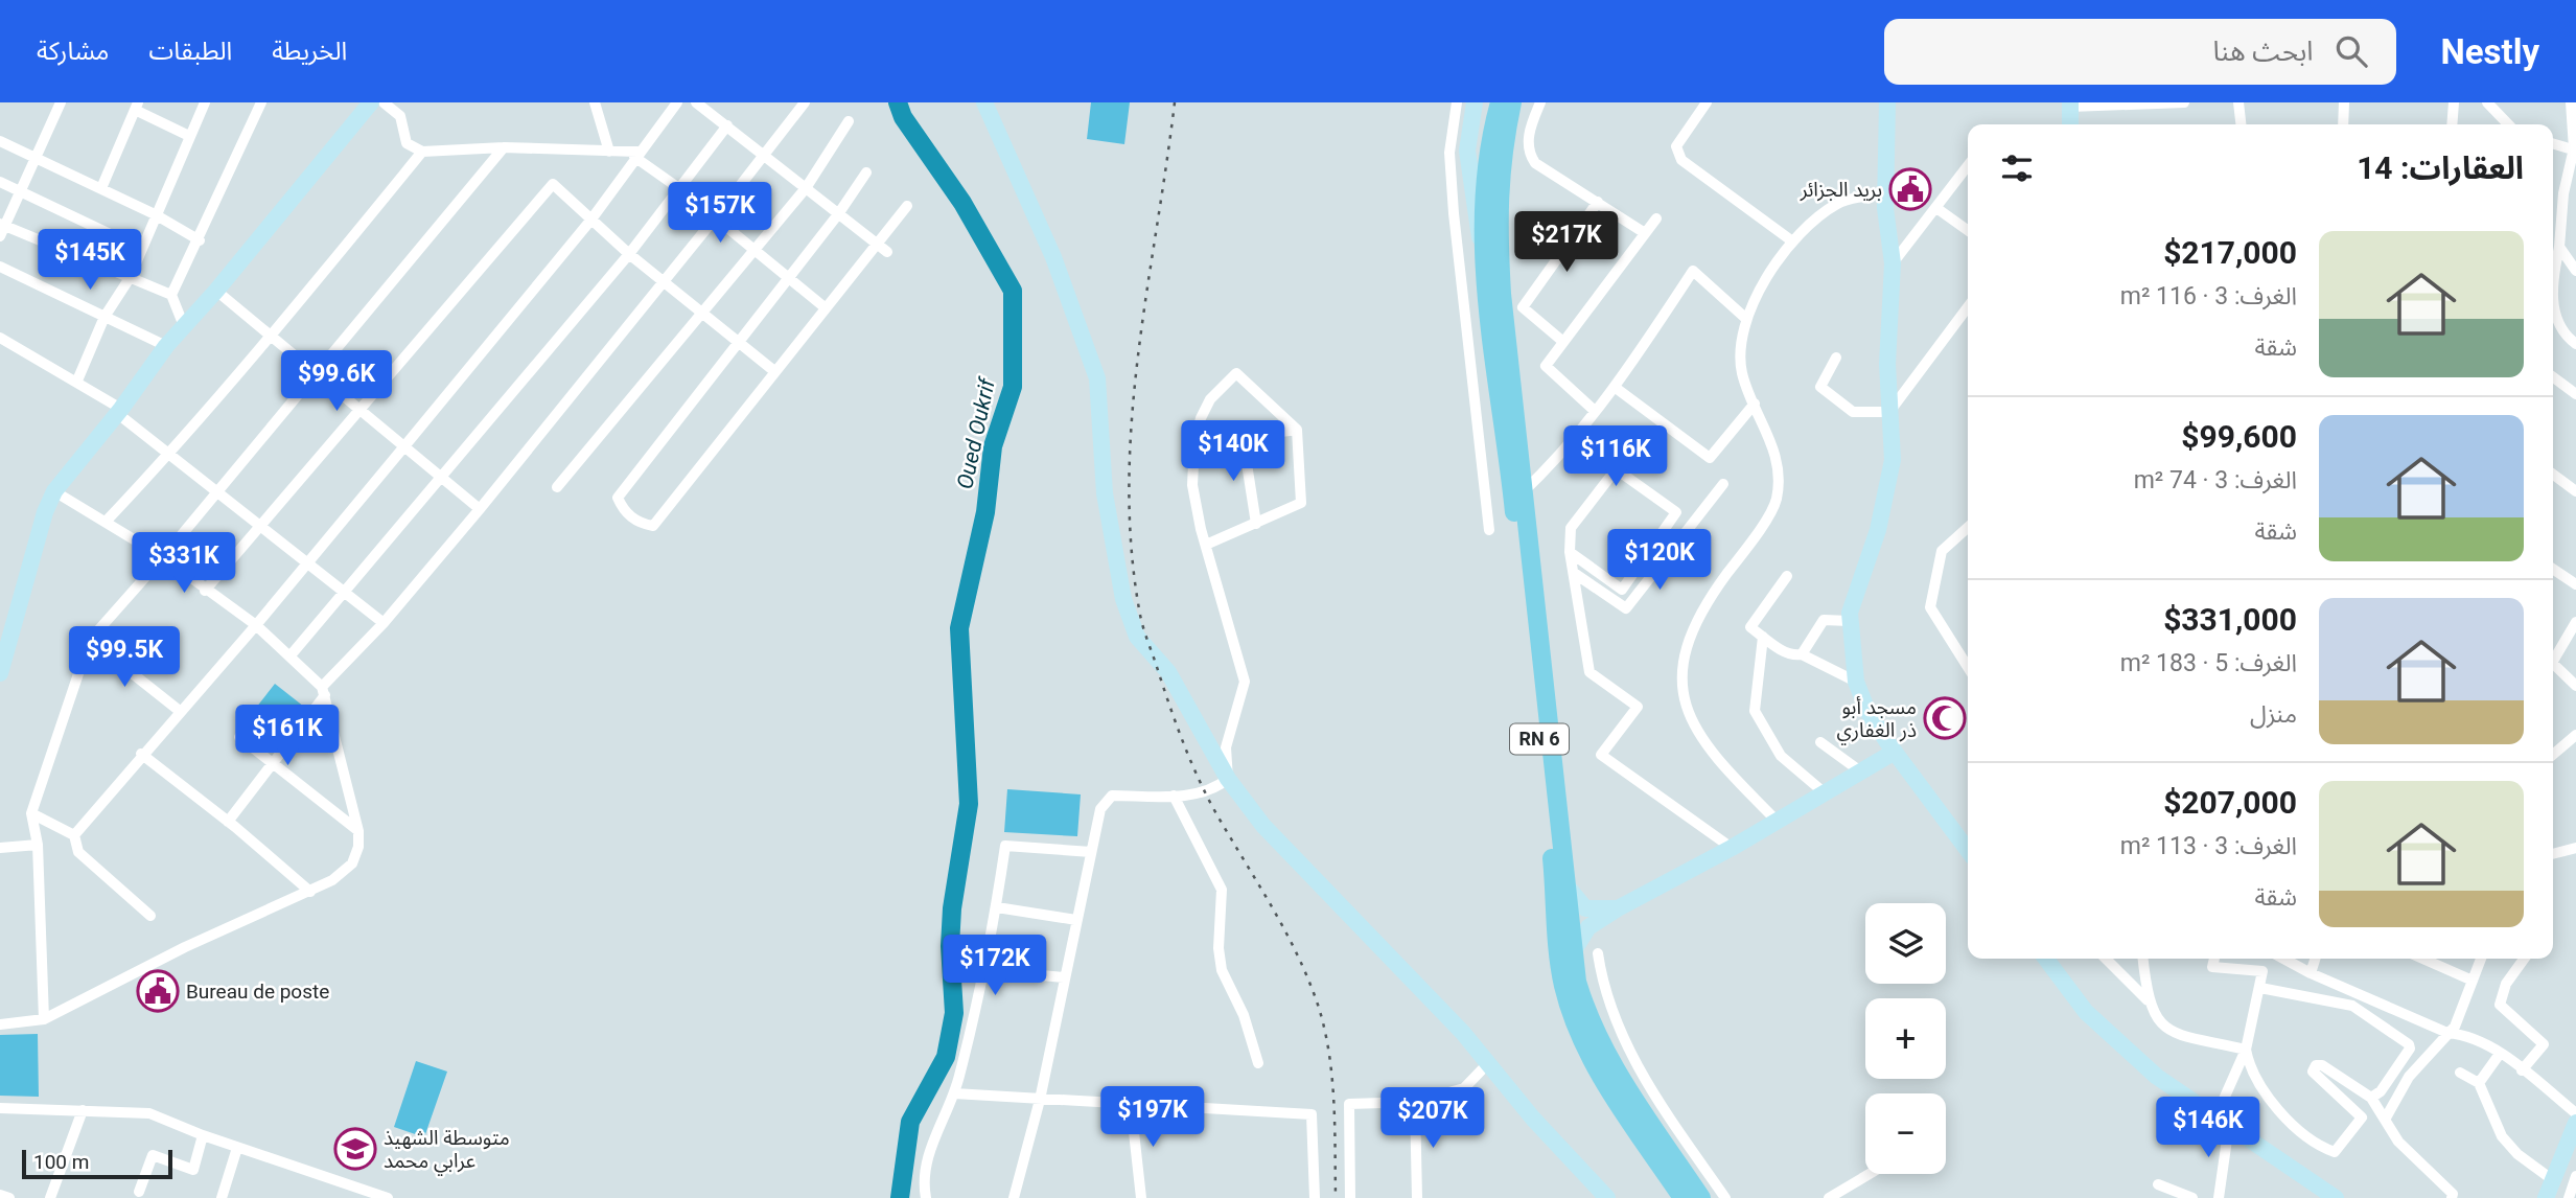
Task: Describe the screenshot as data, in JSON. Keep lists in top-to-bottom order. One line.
{"streets":{"main road":["RN 6"]},"water":["Oued Oukrif"],"places":{"public building":["بريد الجزائر","Bureau de poste"],"mosque":["مسجد أبو ذر الغفاري"],"school or university":["متوسطة الشهيذ عرابي محمد"]},"scale_bar":"100 m","page":{"header":"Nestly","search":"ابحث هنا","nav":["الخريطة","الطبقات","مشاركة"],"heading":"العقارات: 14","price":["$157K","$217K","$145K","$99.6K","$140K","$116K","$120K","$331K","$99.5K","$161K","$172K","$197K","$207K","$146K"],"list":[{"name":"$217,000","note":"الغرف: 3 · 116 m² · شقة"},{"name":"$99,600","note":"الغرف: 3 · 74 m² · شقة"},{"name":"$331,000","note":"الغرف: 5 · 183 m² · منزل"},{"name":"$207,000","note":"الغرف: 3 · 113 m² · شقة"}],"map_buttons":["+","−"],"scale":"100 m"}}
